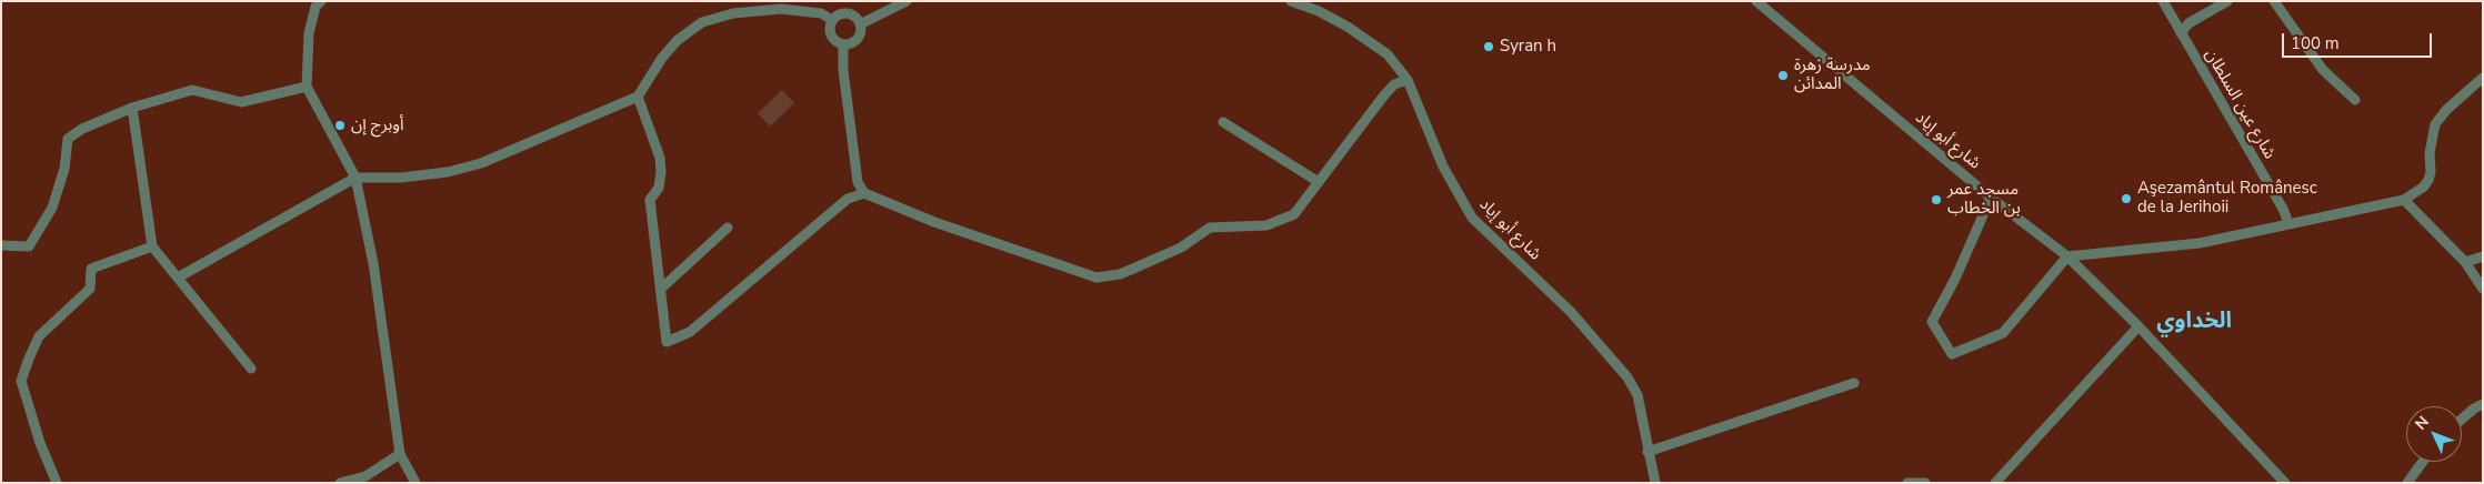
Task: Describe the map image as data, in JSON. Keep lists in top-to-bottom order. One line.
{"streets":{"street":["شارع عين السلطان","شارع أبو إياد"]},"districts":["الخداوي"],"places":["Syran h","مدرسة زهرة المدائن","أوبرج إن","Aşezamântul Românesc de la Jerihoii","مسجد عمر بن الخطاب"],"scale_bar":"100 m","north":"top left"}
